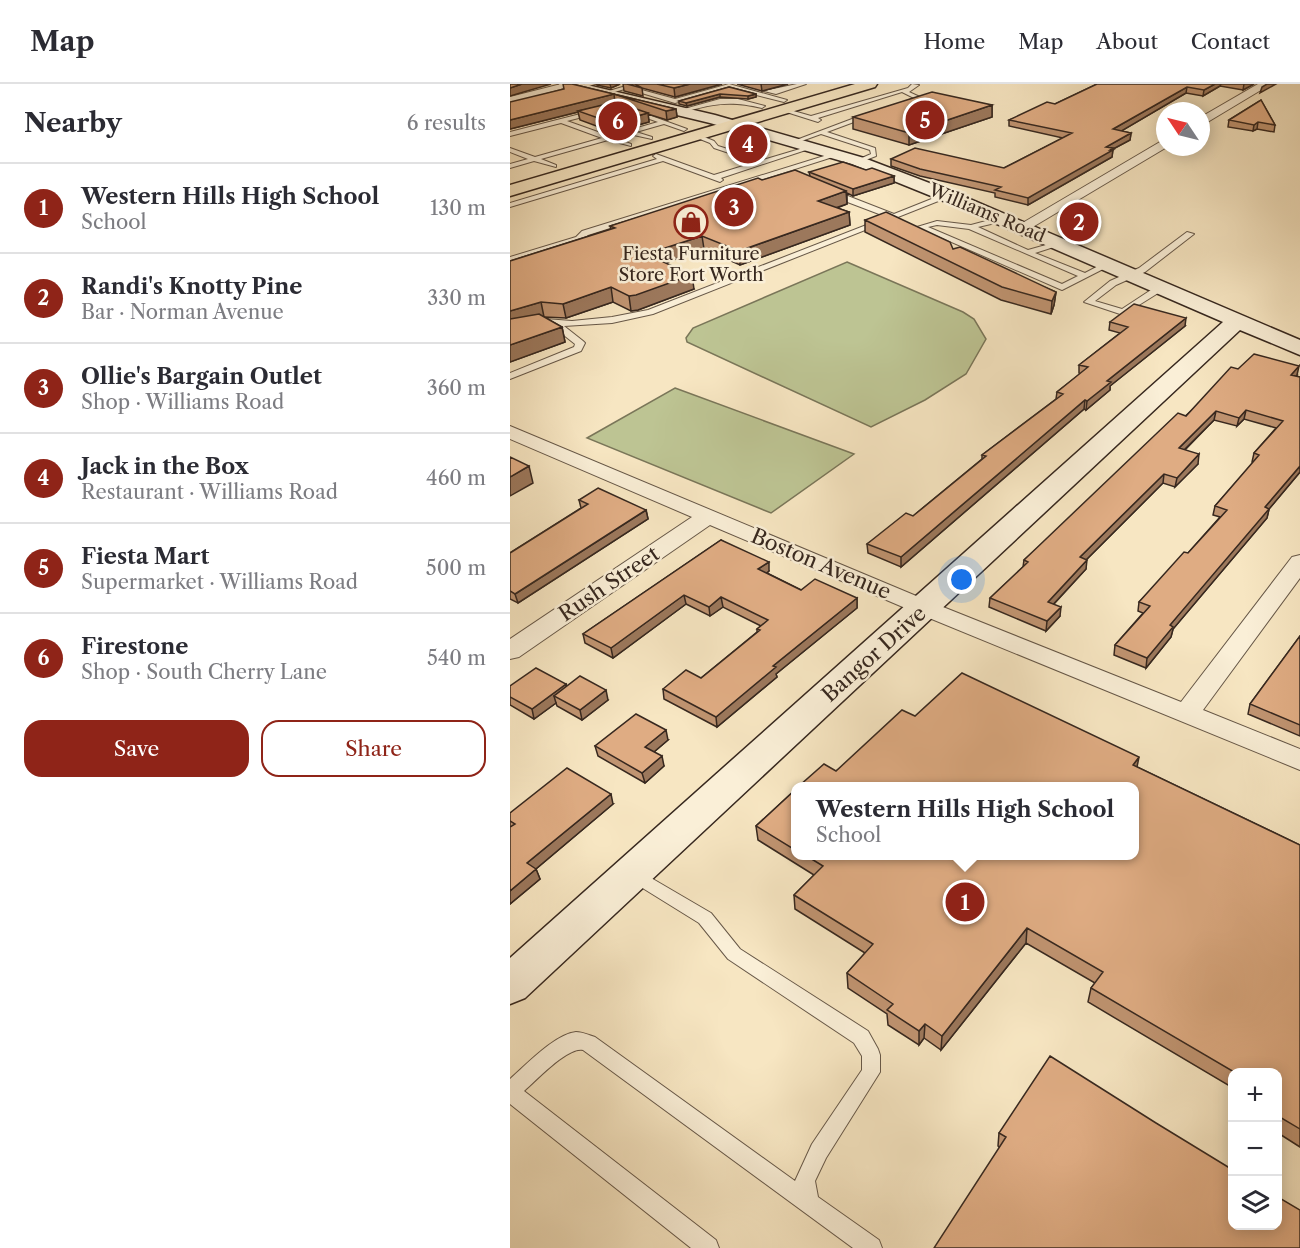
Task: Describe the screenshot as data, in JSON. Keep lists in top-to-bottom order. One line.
{"streets":{"street":["Williams Road","Boston Avenue","Rush Street","Bangor Drive"]},"crossings":[["Williams Road","Bangor Drive"],["Boston Avenue","Rush Street"],["Boston Avenue","Bangor Drive"]],"places":{"shop":["Fiesta Furniture Store Fort Worth"]},"north":"top left","page":{"header":"Map","nav":["Home","Map","About","Contact"],"heading":["Nearby","6 results"],"pins":["5","6","4","3","2","1"],"list":[{"mark":"1","name":"Western Hills High School","note":"School","value":"130 m"},{"mark":"2","name":"Randi's Knotty Pine","note":"Bar · Norman Avenue","value":"330 m"},{"mark":"3","name":"Ollie's Bargain Outlet","note":"Shop · Williams Road","value":"360 m"},{"mark":"4","name":"Jack in the Box","note":"Restaurant · Williams Road","value":"460 m"},{"mark":"5","name":"Fiesta Mart","note":"Supermarket · Williams Road","value":"500 m"},{"mark":"6","name":"Firestone","note":"Shop · South Cherry Lane","value":"540 m"}],"buttons":["Save","Share"],"popup":["Western Hills High School","School"],"map_buttons":["+","−"]}}
